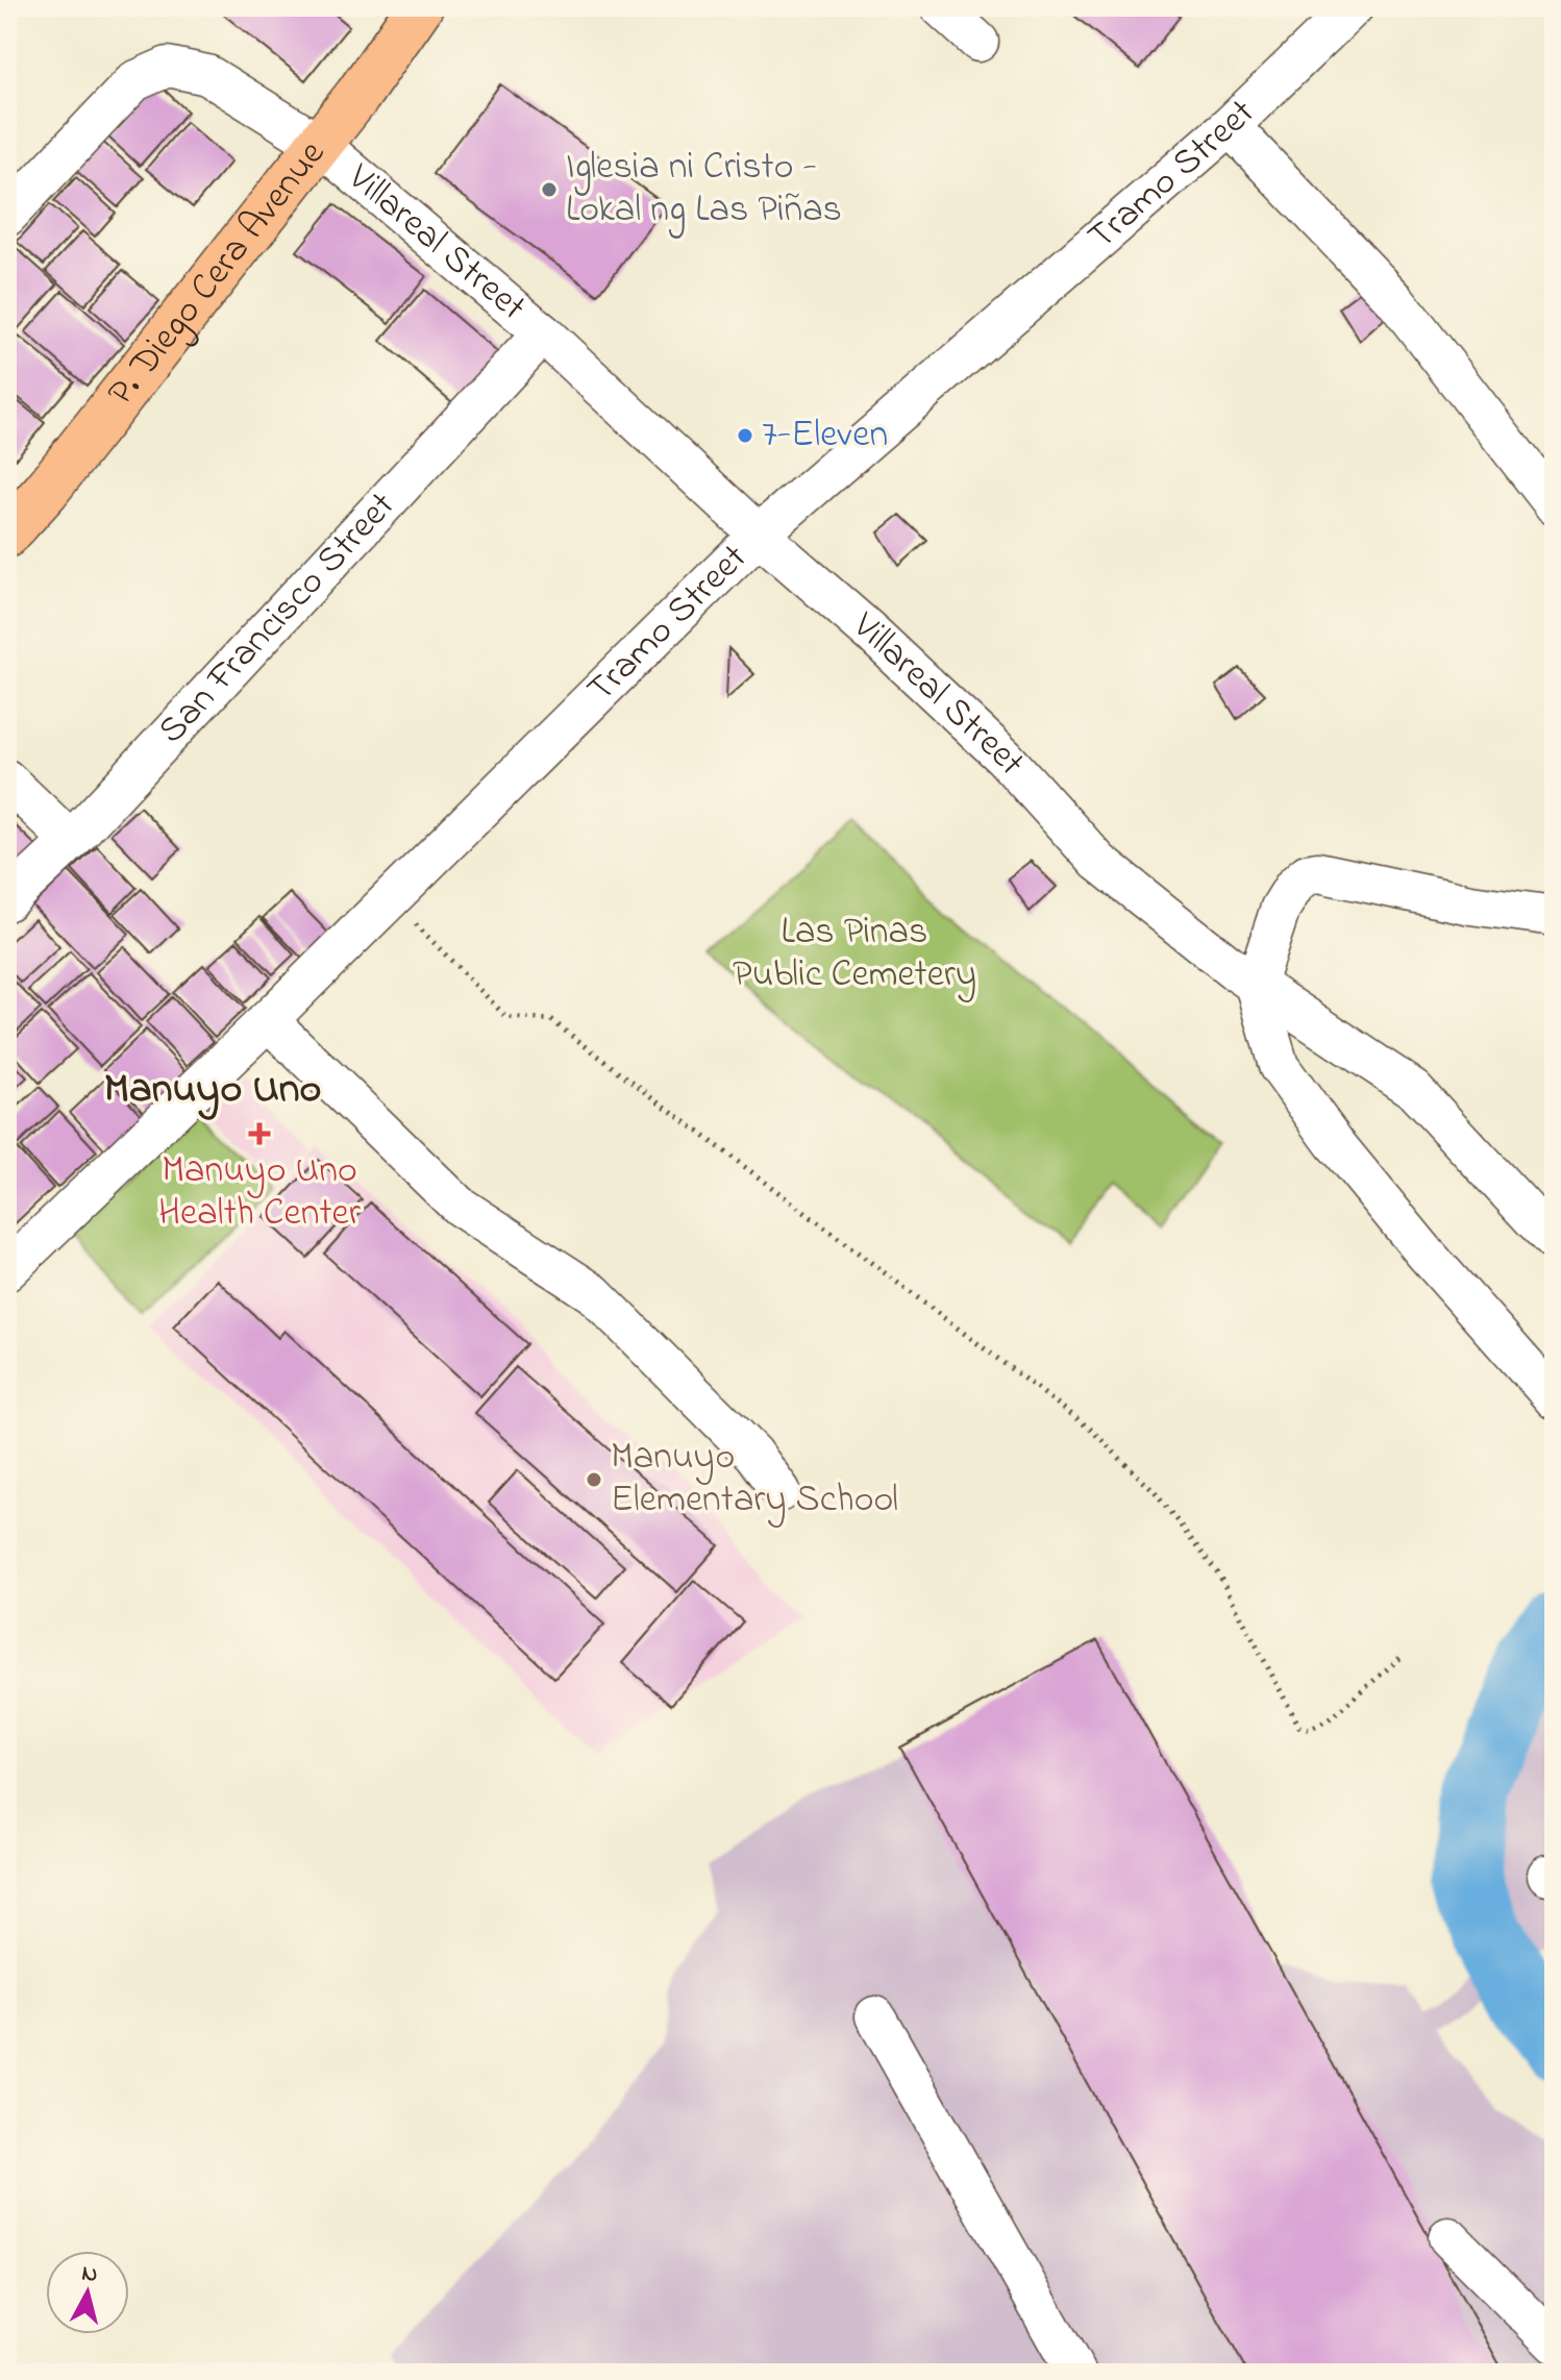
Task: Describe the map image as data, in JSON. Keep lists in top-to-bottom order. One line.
{"streets":{"main road":["P. Diego Cera Avenue"],"street":["Tramo Street","Villareal Street","San Francisco Street"]},"crossings":[["Tramo Street","Villareal Street"],["Villareal Street","P. Diego Cera Avenue"],["Villareal Street","San Francisco Street"]],"districts":["Manuyo Uno"],"parks":["Las Pinas Public Cemetery"],"places":{"other":["Iglesia ni Cristo - Lokal ng Las Piñas","7-Eleven","Manuyo Elementary School"],"health":["Manuyo Uno Health Center"]},"north":"top"}
